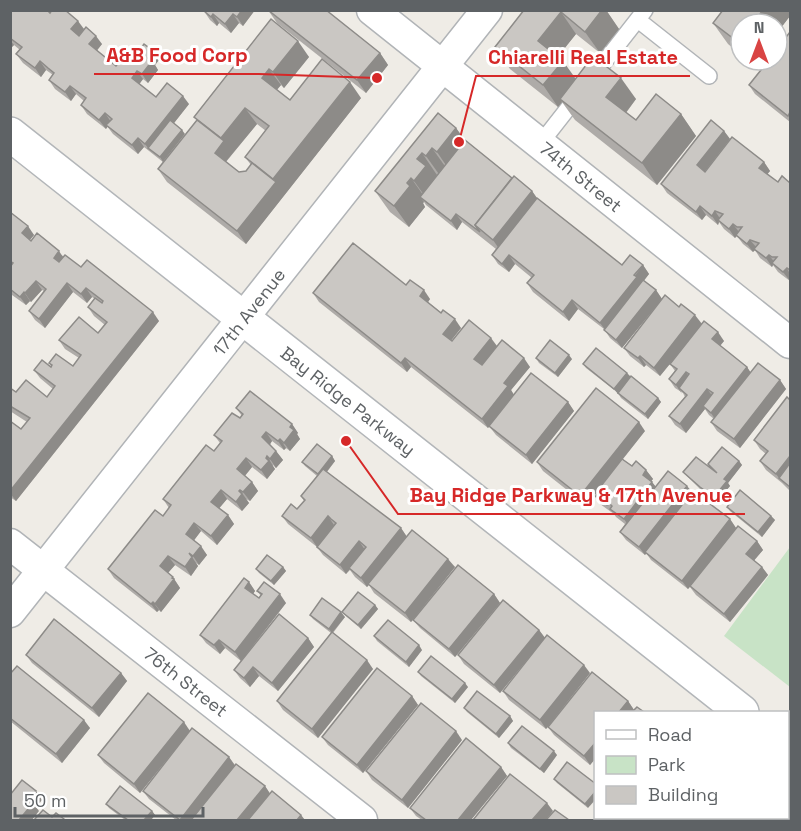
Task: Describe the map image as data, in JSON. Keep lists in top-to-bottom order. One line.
{"streets":{"main road":["Bay Ridge Parkway"],"street":["74th Street","17th Avenue","76th Street"]},"crossings":[["74th Street","17th Avenue"],["17th Avenue","Bay Ridge Parkway"],["17th Avenue","76th Street"]],"places":["A&B Food Corp","Chiarelli Real Estate","Bay Ridge Parkway & 17th Avenue"],"legend":["Road","Park","Building"],"scale_bar":"50 m","north":"top"}
